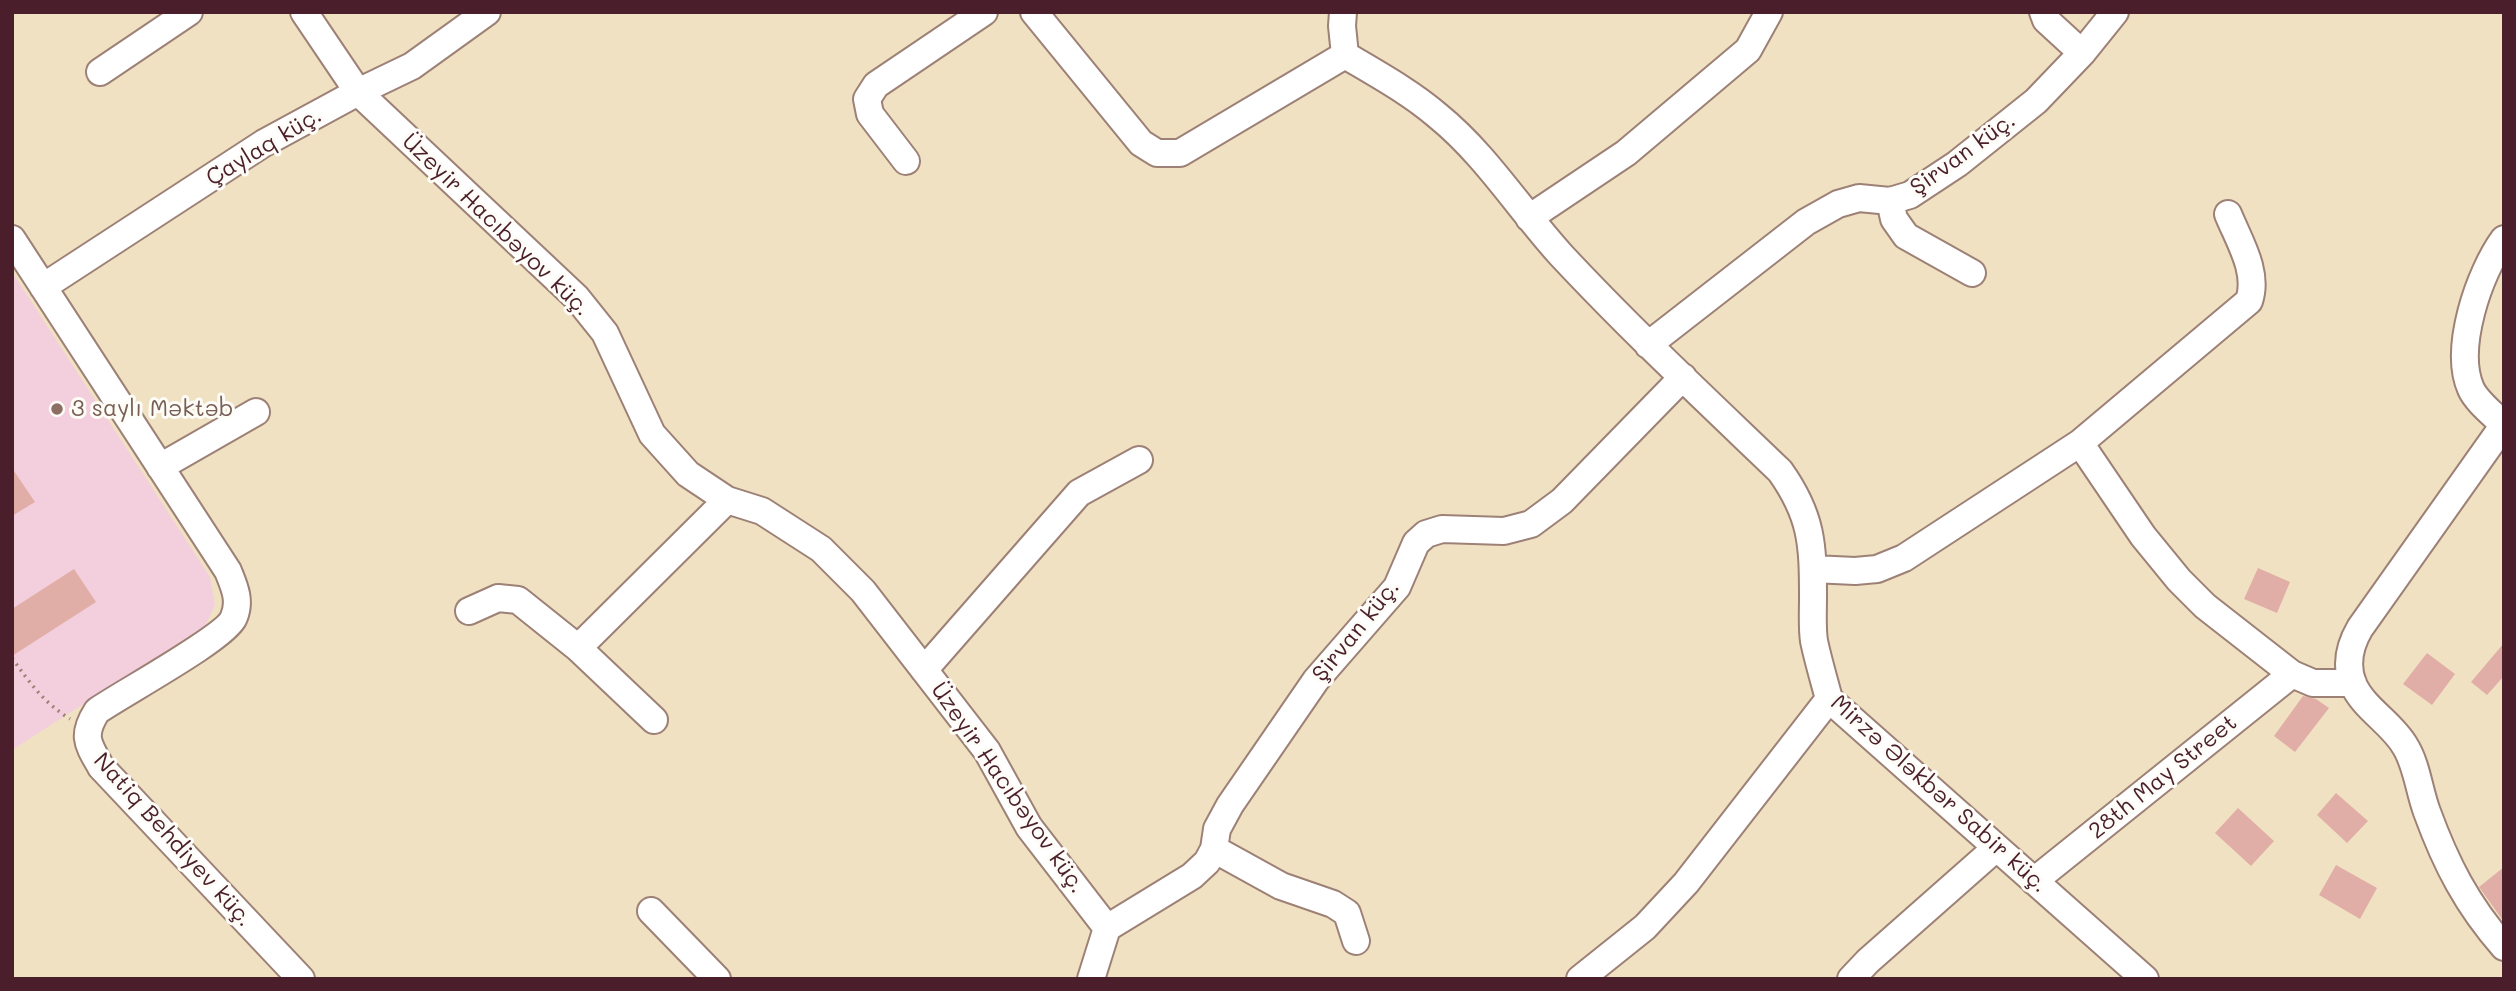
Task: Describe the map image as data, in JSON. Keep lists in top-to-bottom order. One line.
{"streets":{"street":["Çaylaq küç.","Şirvan küç.","Üzeyir Hacıbəyov küç.","28th May Street","Mirzə Ələkbər Sabir küç.","Natiq Behdiyev küç."]},"crossings":[["Çaylaq küç.","Üzeyir Hacıbəyov küç."],["Çaylaq küç.","Natiq Behdiyev küç."],["Şirvan küç.","Üzeyir Hacıbəyov küç."],["Şirvan küç.","Mirzə Ələkbər Sabir küç."],["28th May Street","Mirzə Ələkbər Sabir küç."]],"places":["3 saylı Məktəb"]}
